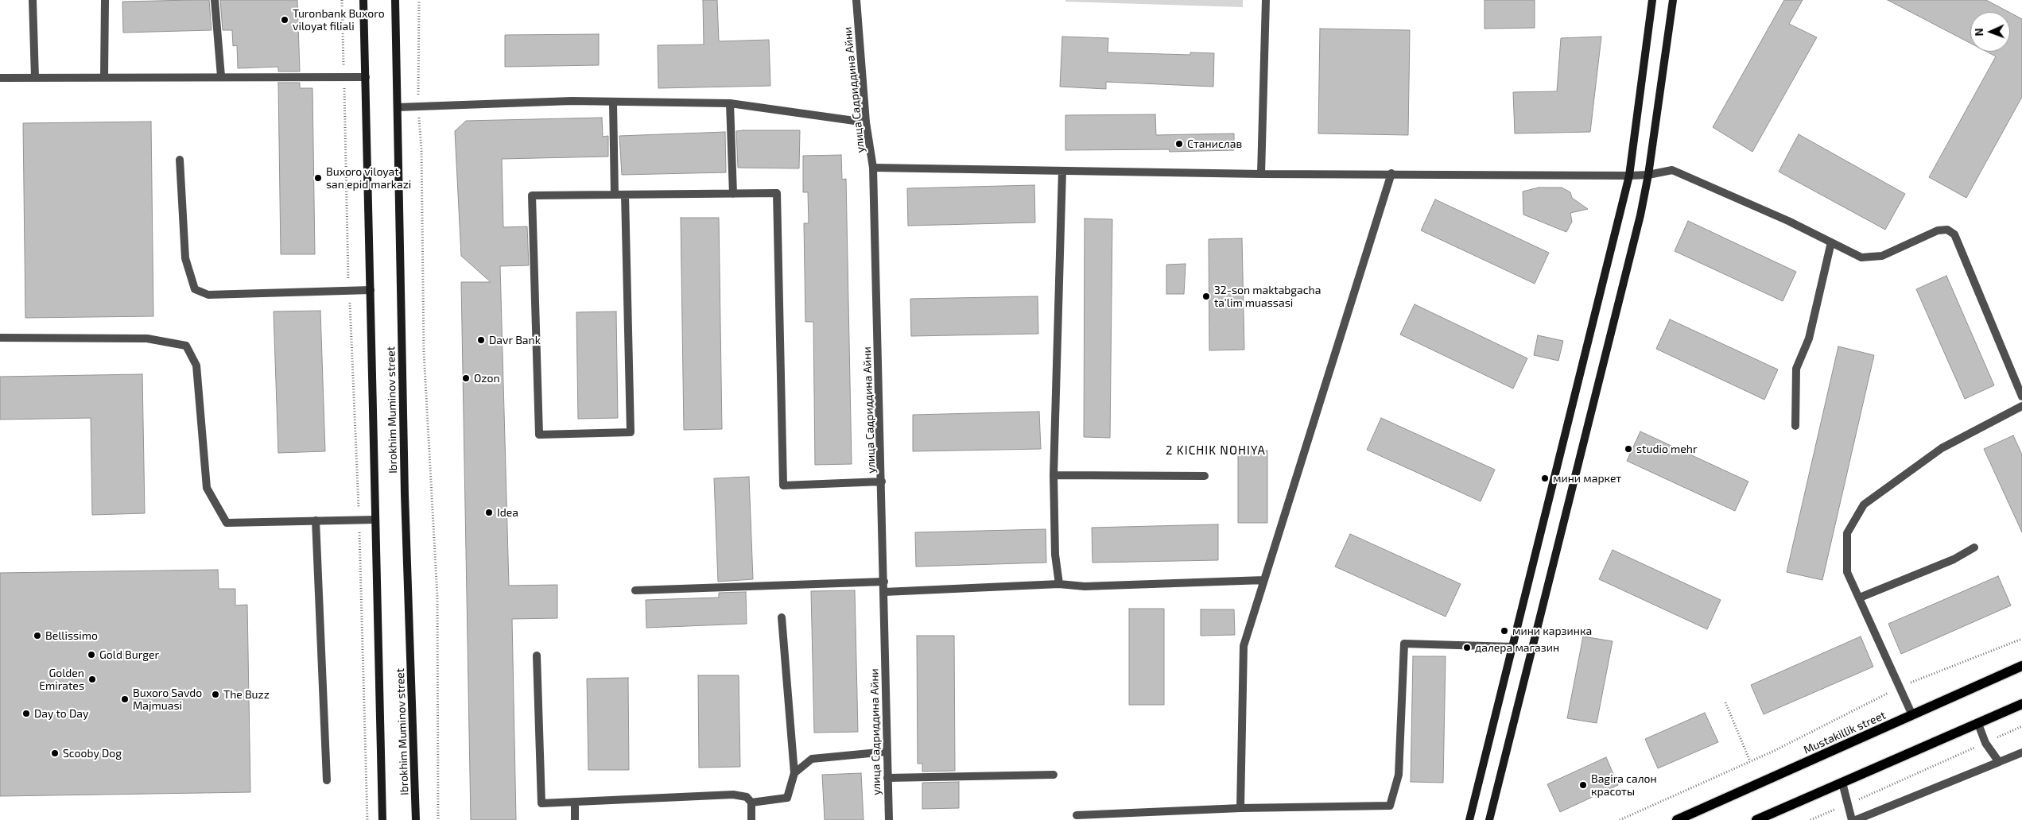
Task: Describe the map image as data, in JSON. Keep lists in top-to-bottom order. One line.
{"streets":{"main road":["Ibrokhim Muminov street","Mustakillik street"],"street":["улица Садриддина Айни"]},"districts":["2 KICHIK NOHIYA"],"places":["Turonbank Buxoro viloyat filiali","Станислав","Buxoro viloyat san epid markazi","32-son maktabgacha ta'lim muassasi","Davr Bank","Ozon","studio mehr","мини маркет","Idea","мини карзинка","Bellissimo","далера магазин","Gold Burger","Golden Emirates","The Buzz","Buxoro Savdo Majmuasi","Day to Day","Scooby Dog","Bagira салон красоты"],"north":"left"}
